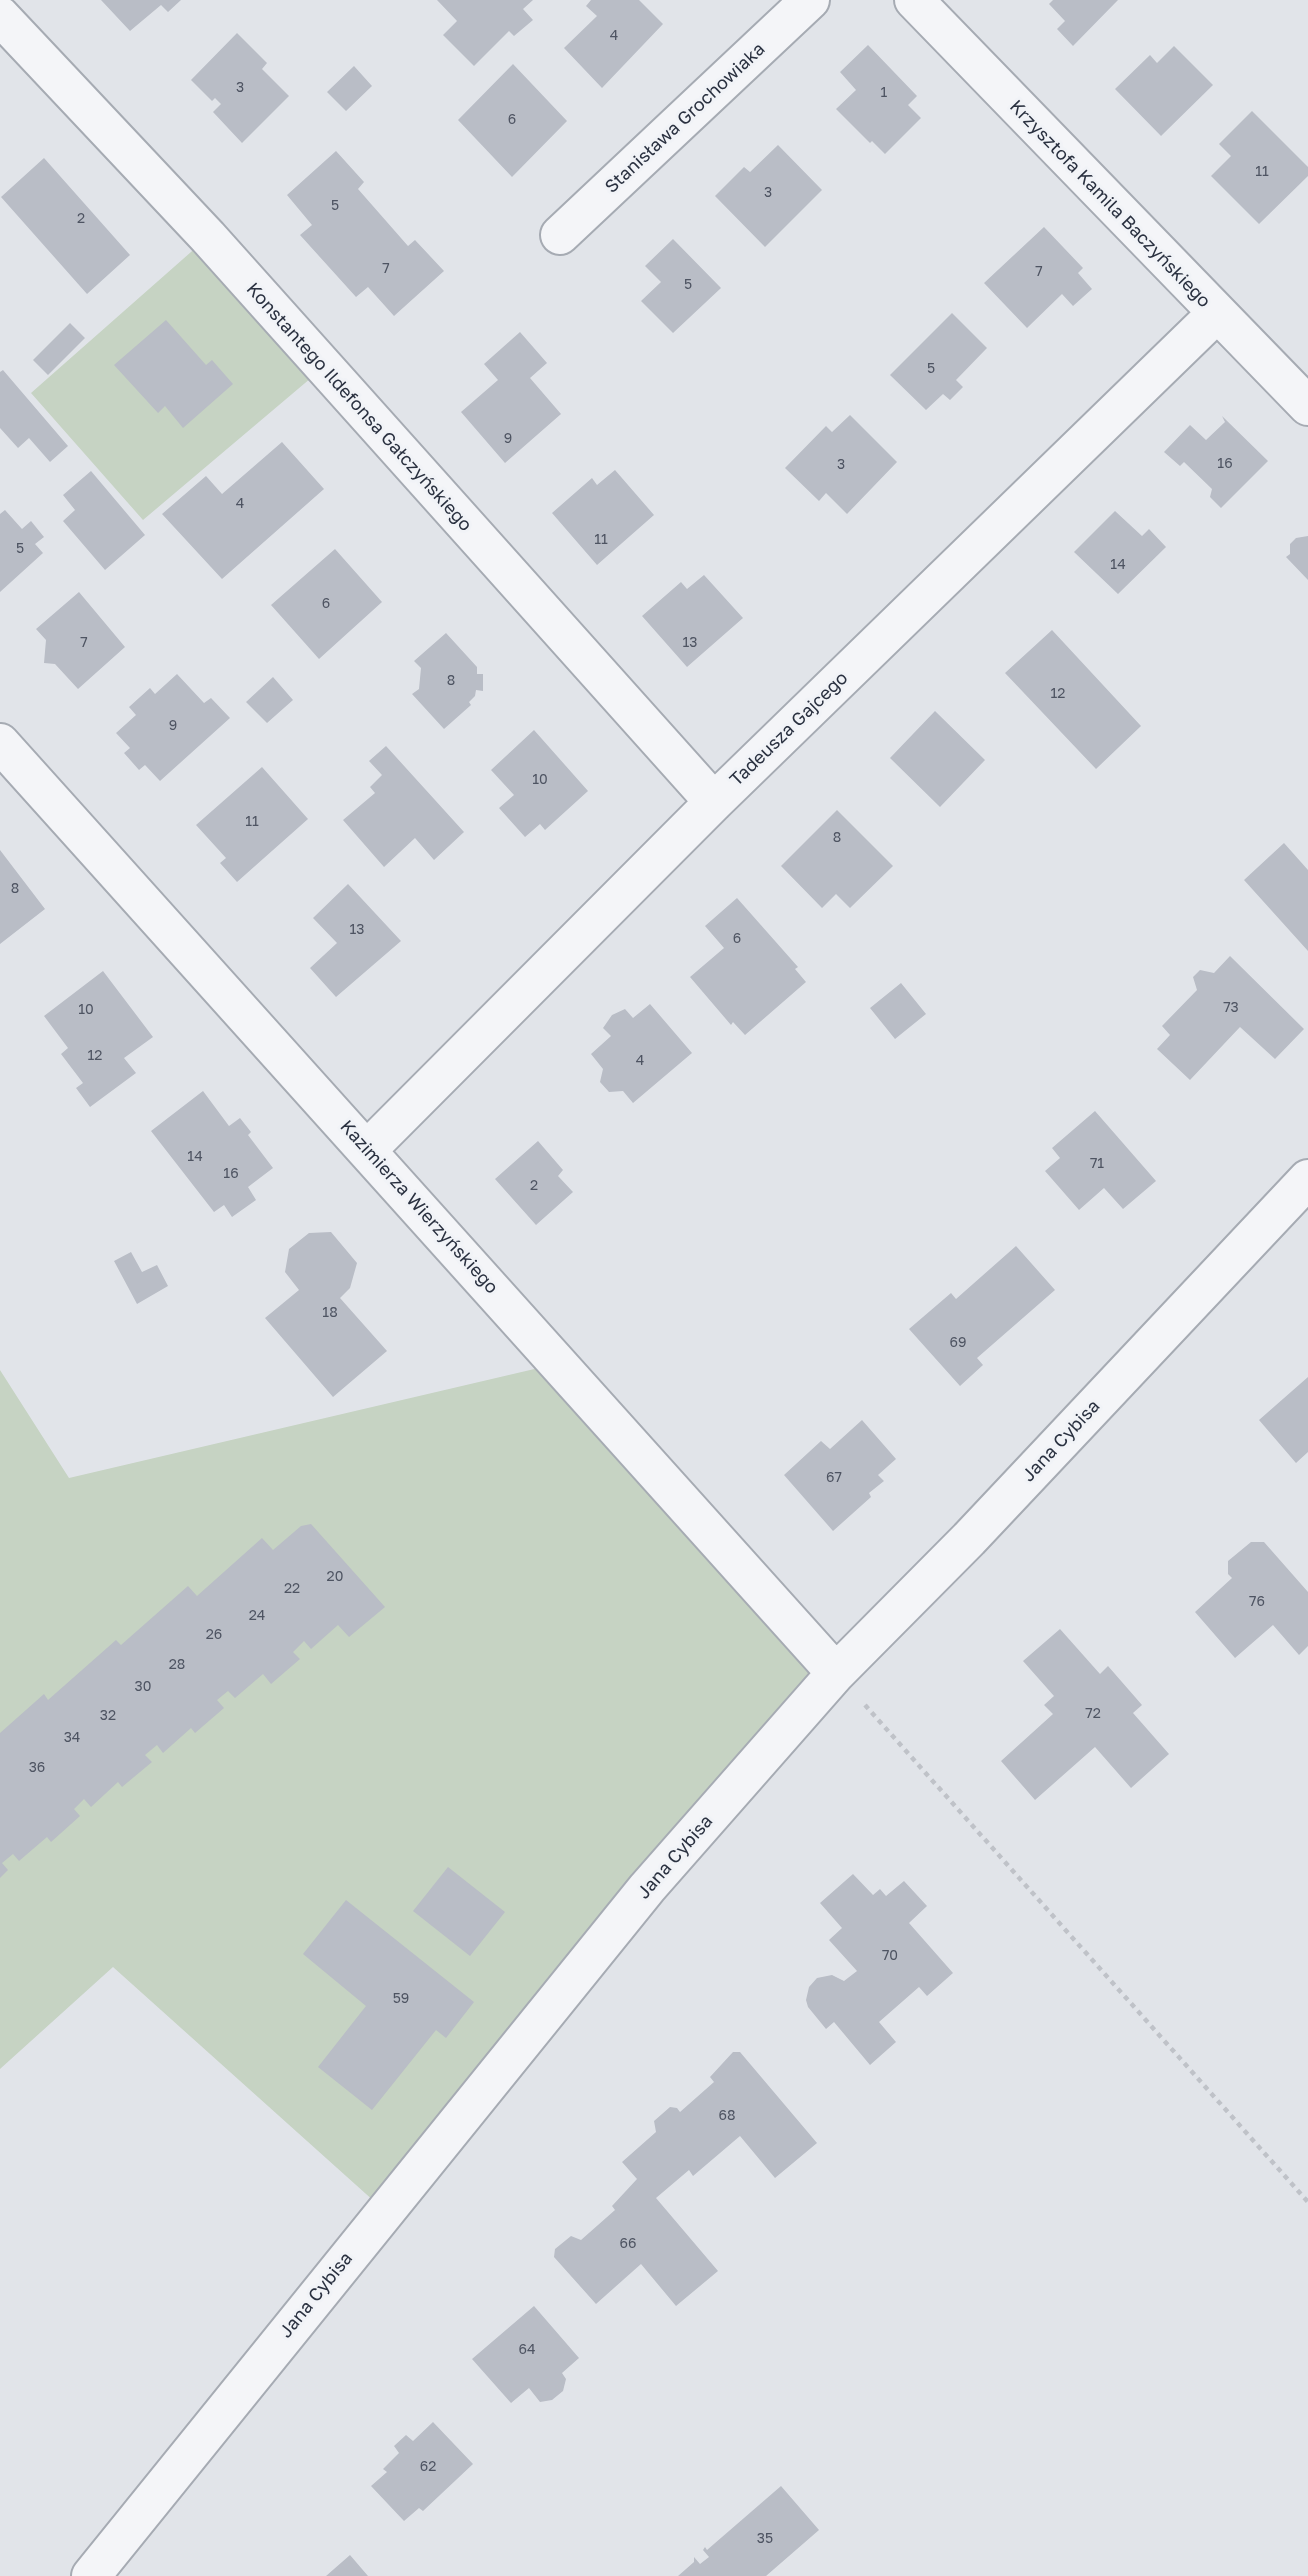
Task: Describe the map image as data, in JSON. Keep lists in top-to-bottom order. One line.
{"streets":{"street":["Stanisława Grochowiaka","Krzysztofa Kamila Baczyńskiego","Konstantego Ildefonsa Gałczyńskiego","Tadeusza Gajcego","Kazimierza Wierzyńskiego","Jana Cybisa"]},"crossings":[["Krzysztofa Kamila Baczyńskiego","Tadeusza Gajcego"],["Konstantego Ildefonsa Gałczyńskiego","Tadeusza Gajcego"],["Tadeusza Gajcego","Kazimierza Wierzyńskiego"],["Kazimierza Wierzyńskiego","Jana Cybisa"]],"house_numbers":["4","3","1","6","11","3","5","2","7","7","5","5","9","16","3","4","11","5","14","6","7","13","8","12","9","10","11","8","8","13","6","73","10","12","4","14","71","16","2","18","69","67","20","22","76","24","26","28","30","72","32","34","36","70","59","68","66","64","62","35"]}
